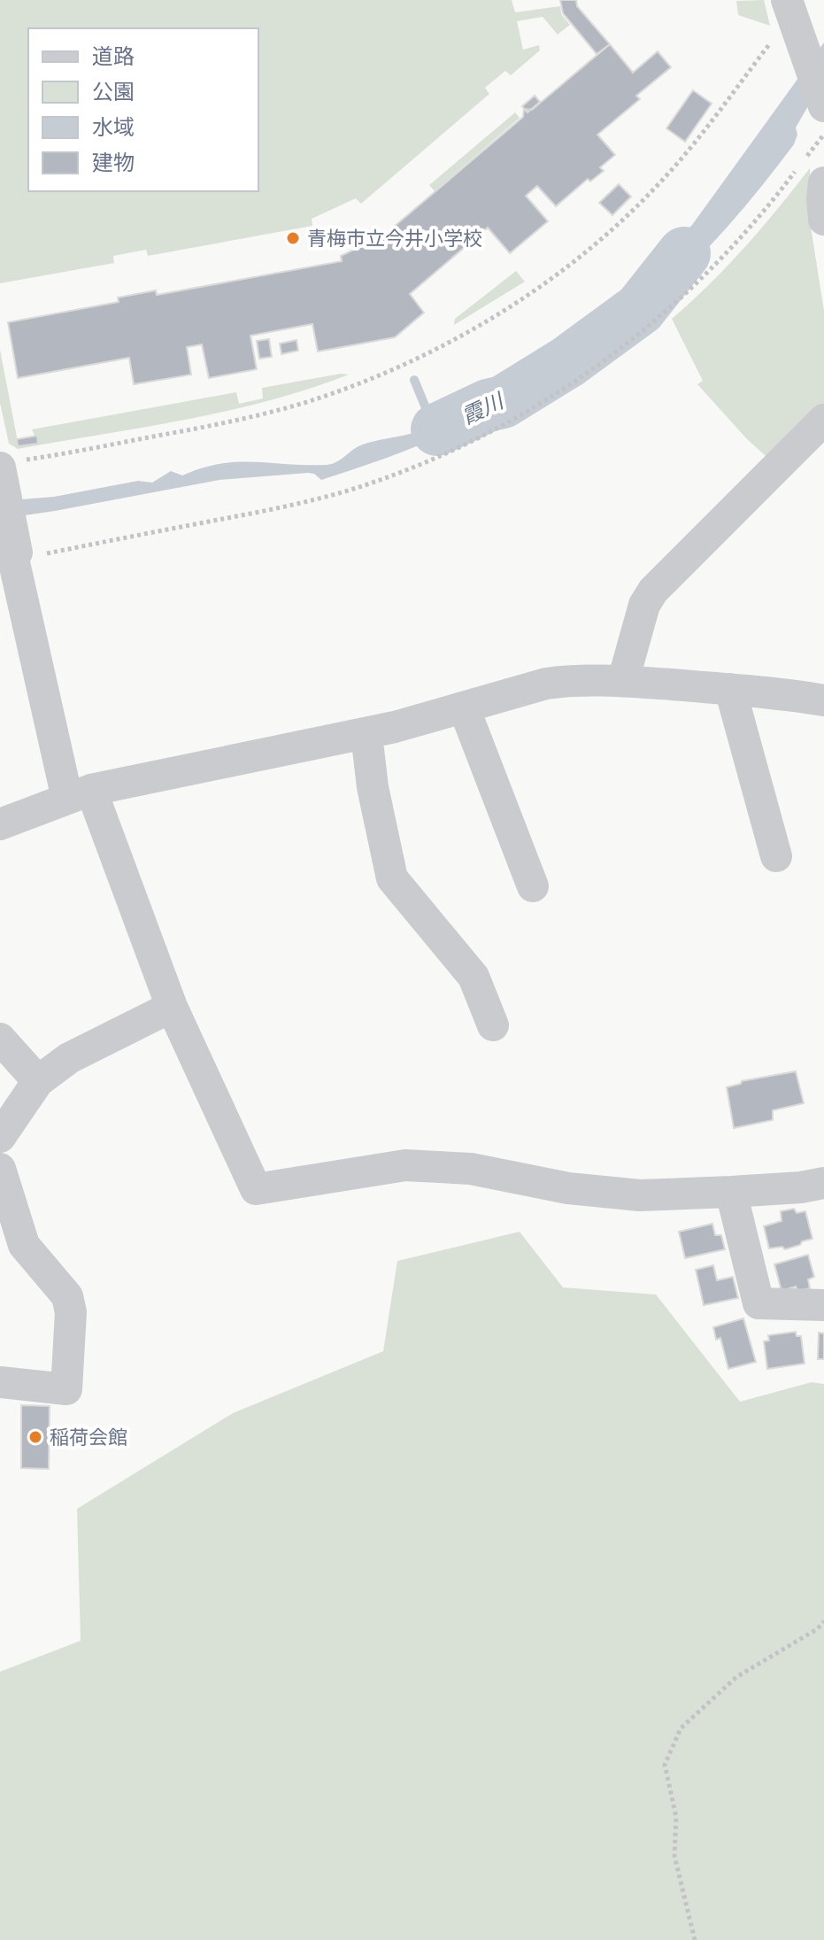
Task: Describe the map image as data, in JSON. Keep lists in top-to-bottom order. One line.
{"water":["霞川"],"places":["青梅市立今井小学校","稲荷会館"],"legend":["道路","公園","水域","建物"]}
